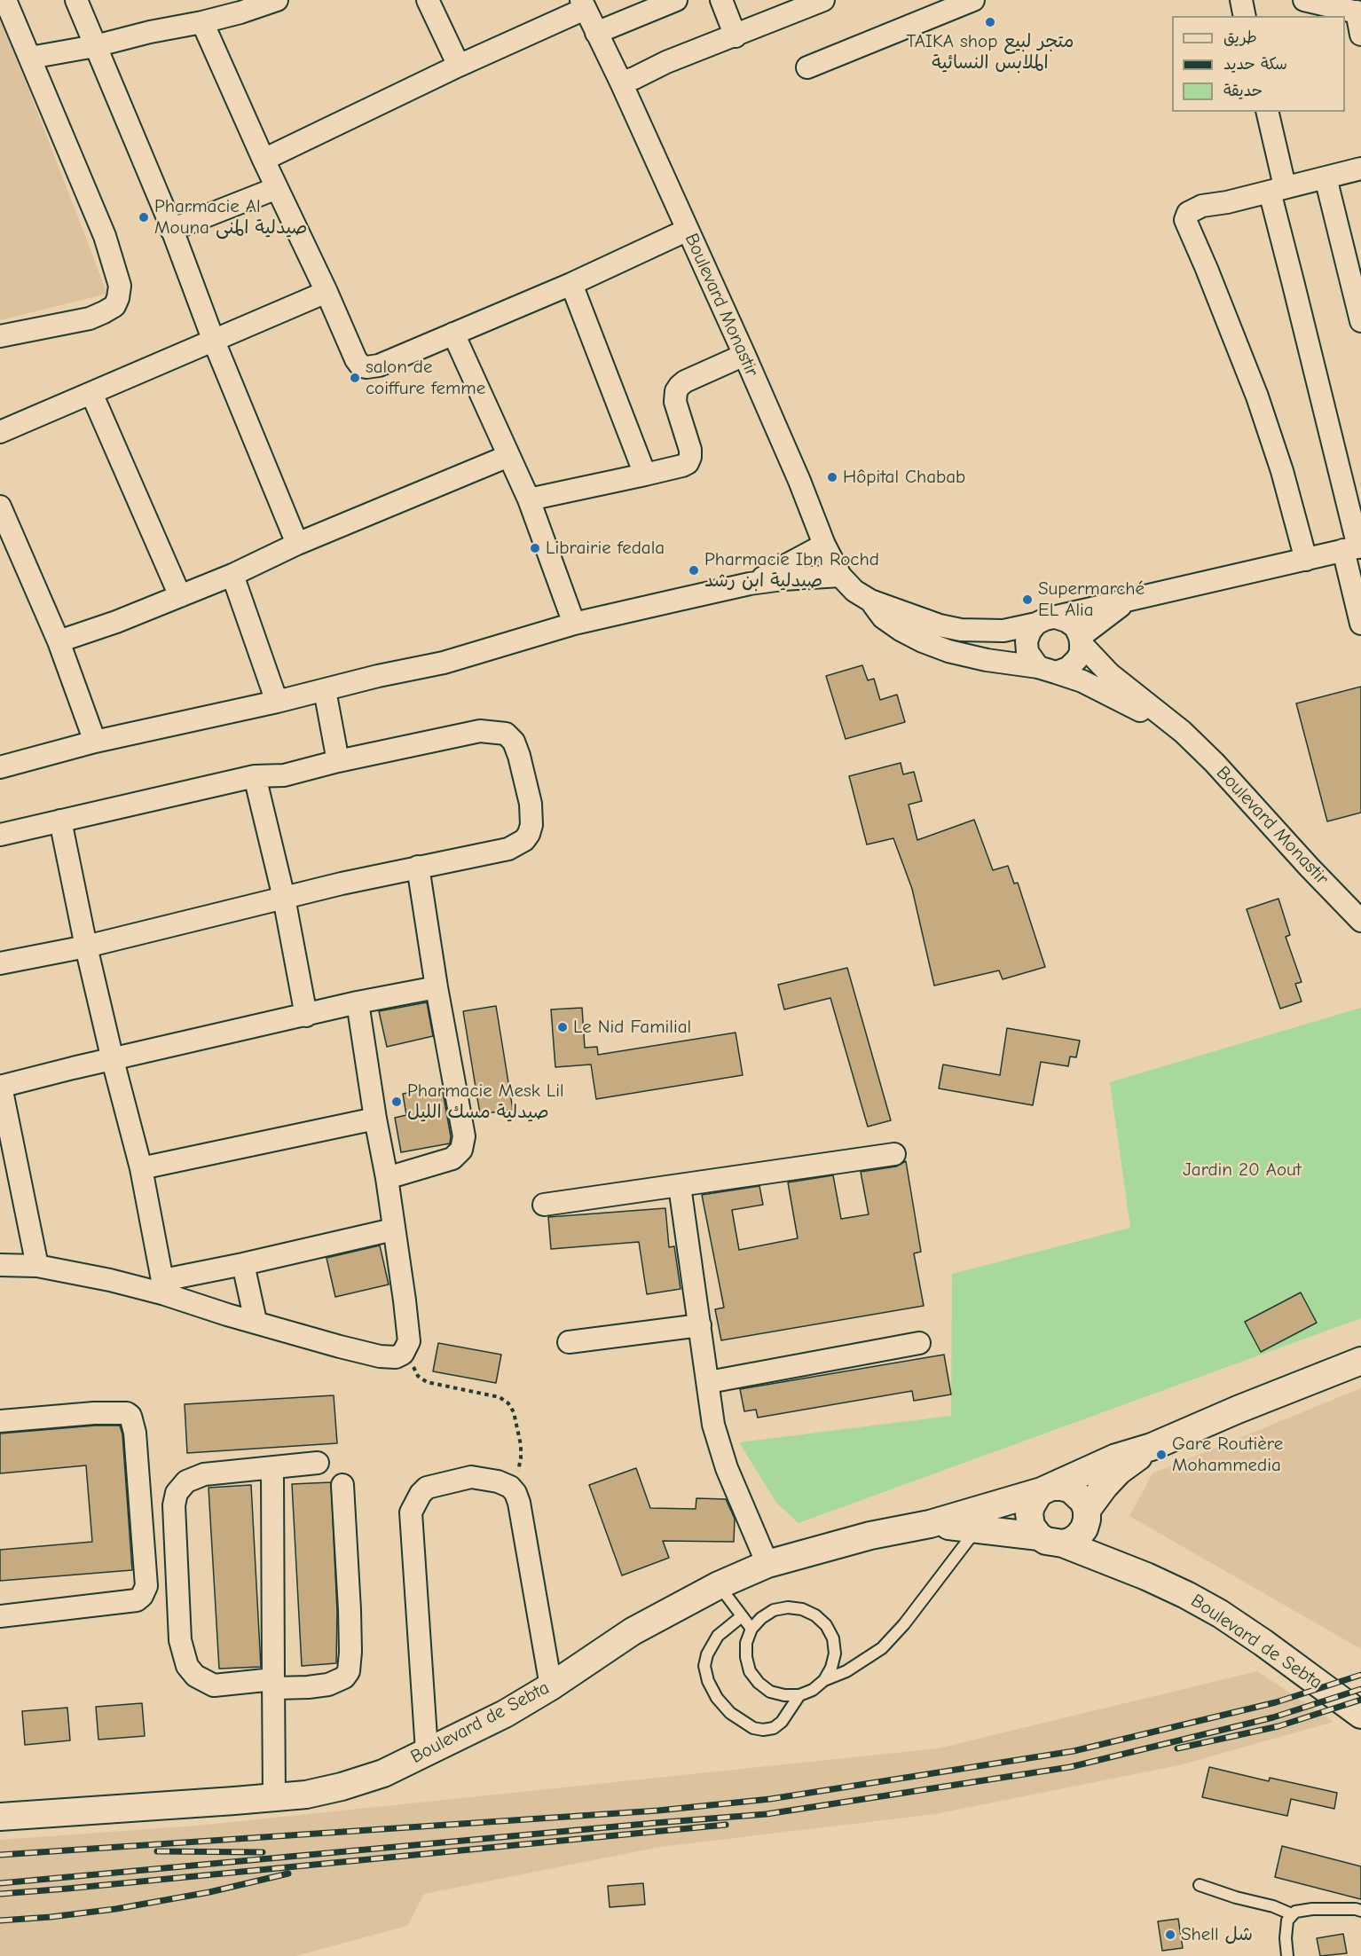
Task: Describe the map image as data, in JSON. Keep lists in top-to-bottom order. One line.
{"streets":{"street":["Boulevard Monastir","Boulevard de Sebta"]},"parks":["Jardin 20 Aout"],"places":["TAIKA shop متجر لبيع الملابس النسائية","Pharmacie Al Mouna صيدلية المنى","salon de coiffure femme","Hôpital Chabab","Librairie fedala","Pharmacie Ibn Rochd صيدلية ابن رشد","Supermarché EL Alia","Le Nid Familial","Pharmacie Mesk Lil صيدلية مسك الليل","Gare Routière Mohammedia","Shell شل"],"legend":["طريق","سكة حديد","حديقة"]}
